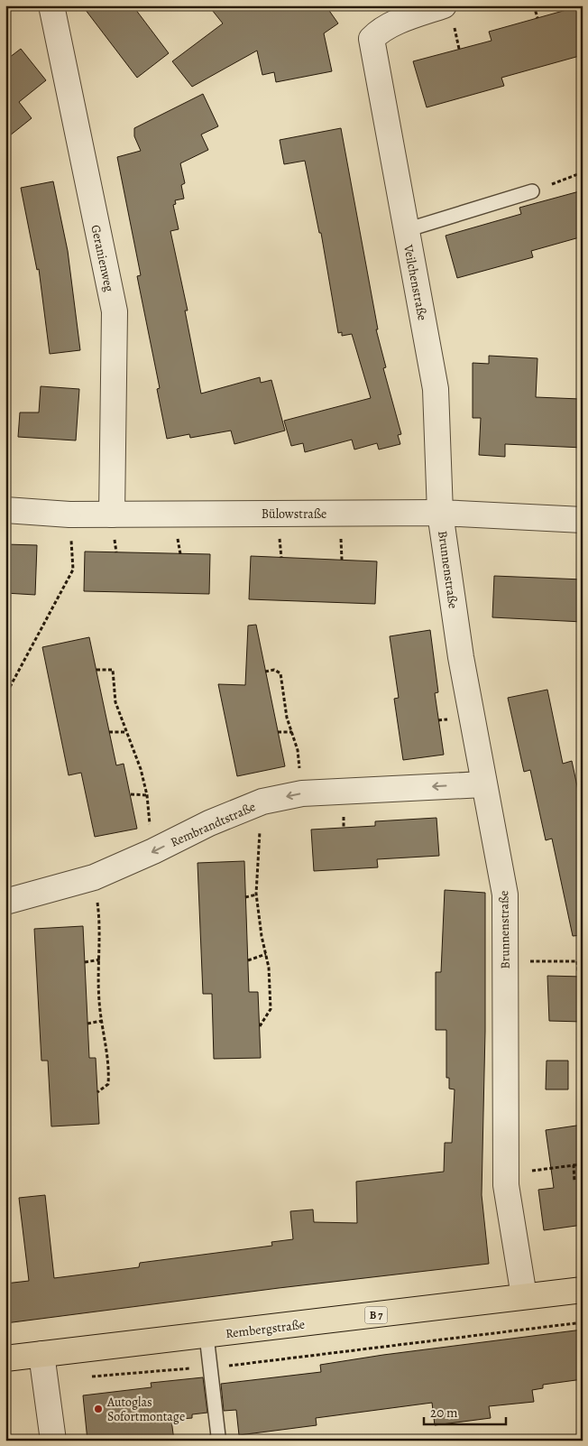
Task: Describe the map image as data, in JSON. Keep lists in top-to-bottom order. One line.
{"streets":{"main road":["B 7","Rembergstraße"],"street":["Geranienweg","Veilchenstraße","Bülowstraße","Brunnenstraße","Rembrandtstraße"]},"crossings":[["Geranienweg","Bülowstraße"],["Veilchenstraße","Bülowstraße"],["Veilchenstraße","Brunnenstraße"],["Bülowstraße","Brunnenstraße"],["Brunnenstraße","Rembrandtstraße"],["Brunnenstraße","B 7"],["Brunnenstraße","Rembergstraße"],["B 7","Rembergstraße"]],"one_way":["Rembrandtstraße"],"places":["Autoglas Sofortmontage"],"scale_bar":"20 m"}
